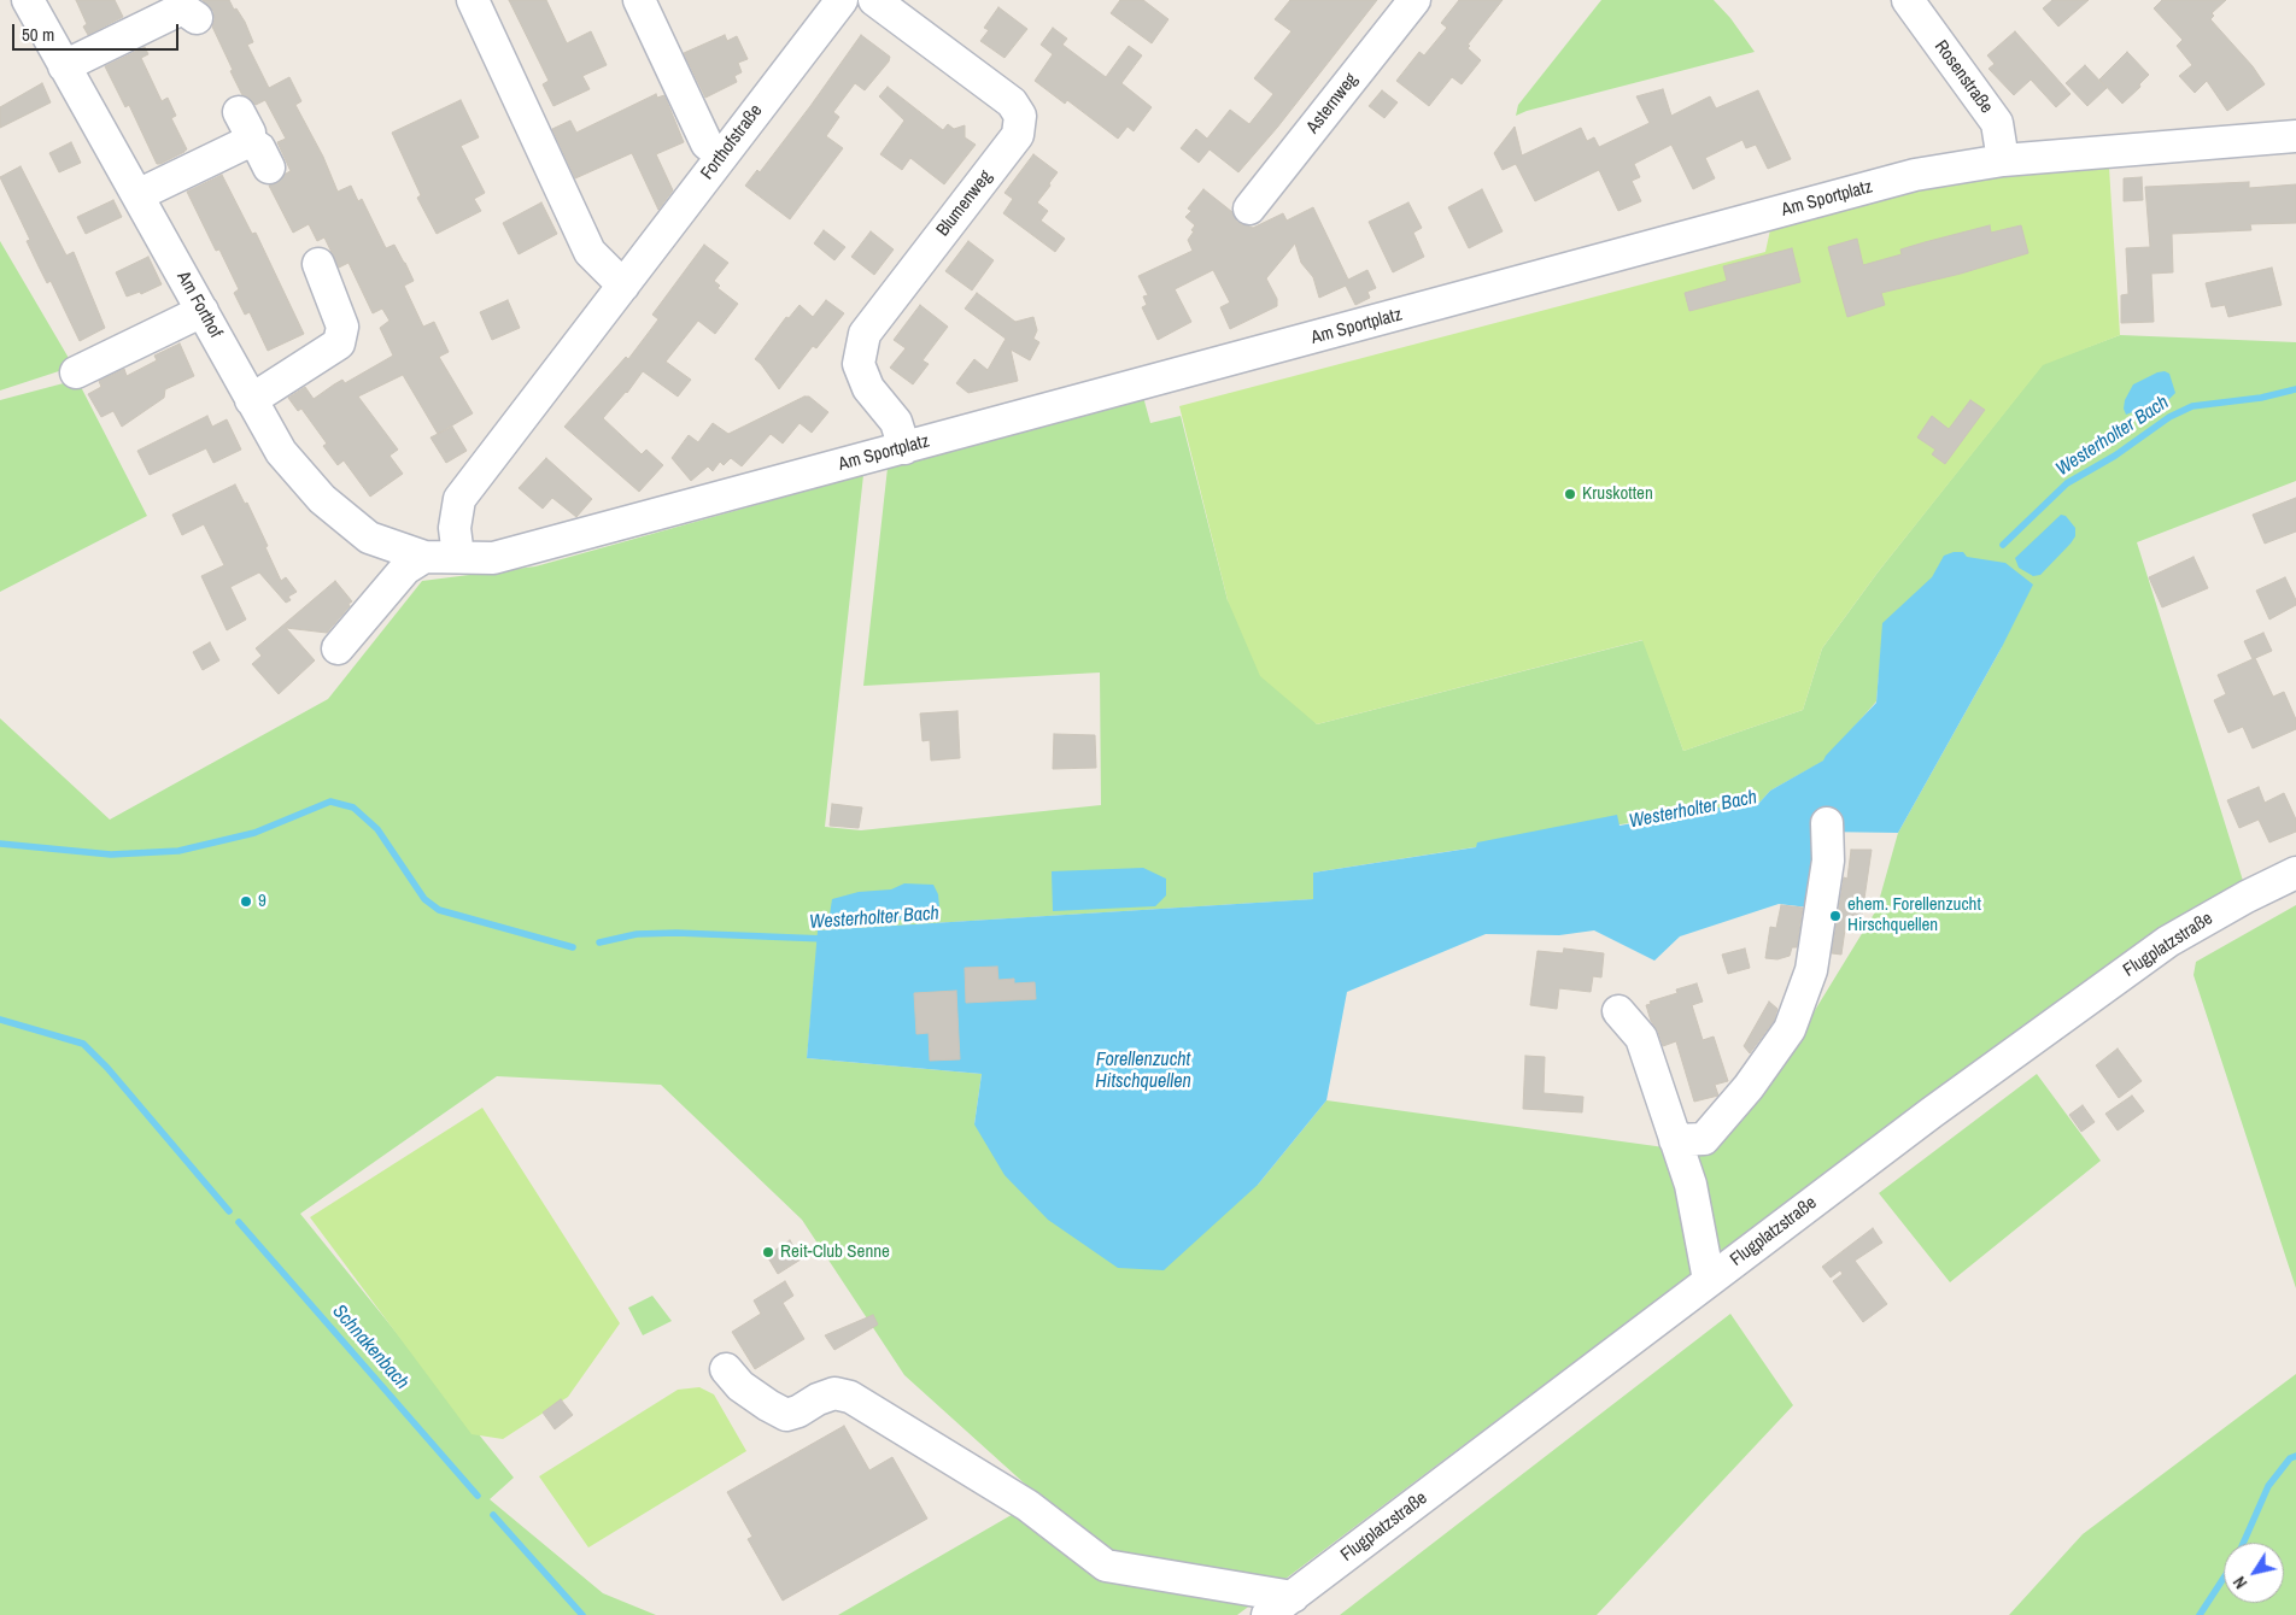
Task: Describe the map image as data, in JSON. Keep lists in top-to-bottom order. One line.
{"streets":{"street":["Rosenstraße","Asternweg","Forthofstraße","Am Sportplatz","Blumenweg","Am Forthof","Flugplatzstraße"]},"crossings":[["Rosenstraße","Am Sportplatz"],["Forthofstraße","Am Sportplatz"],["Am Sportplatz","Blumenweg"],["Am Sportplatz","Am Forthof"]],"water":["Westerholter Bach","Forellenzucht Hitschquellen","Schnakenbach"],"places":["Kruskotten","9","ehem. Forellenzucht Hirschquellen","Reit-Club Senne"],"scale_bar":"50 m","north":"bottom left"}
